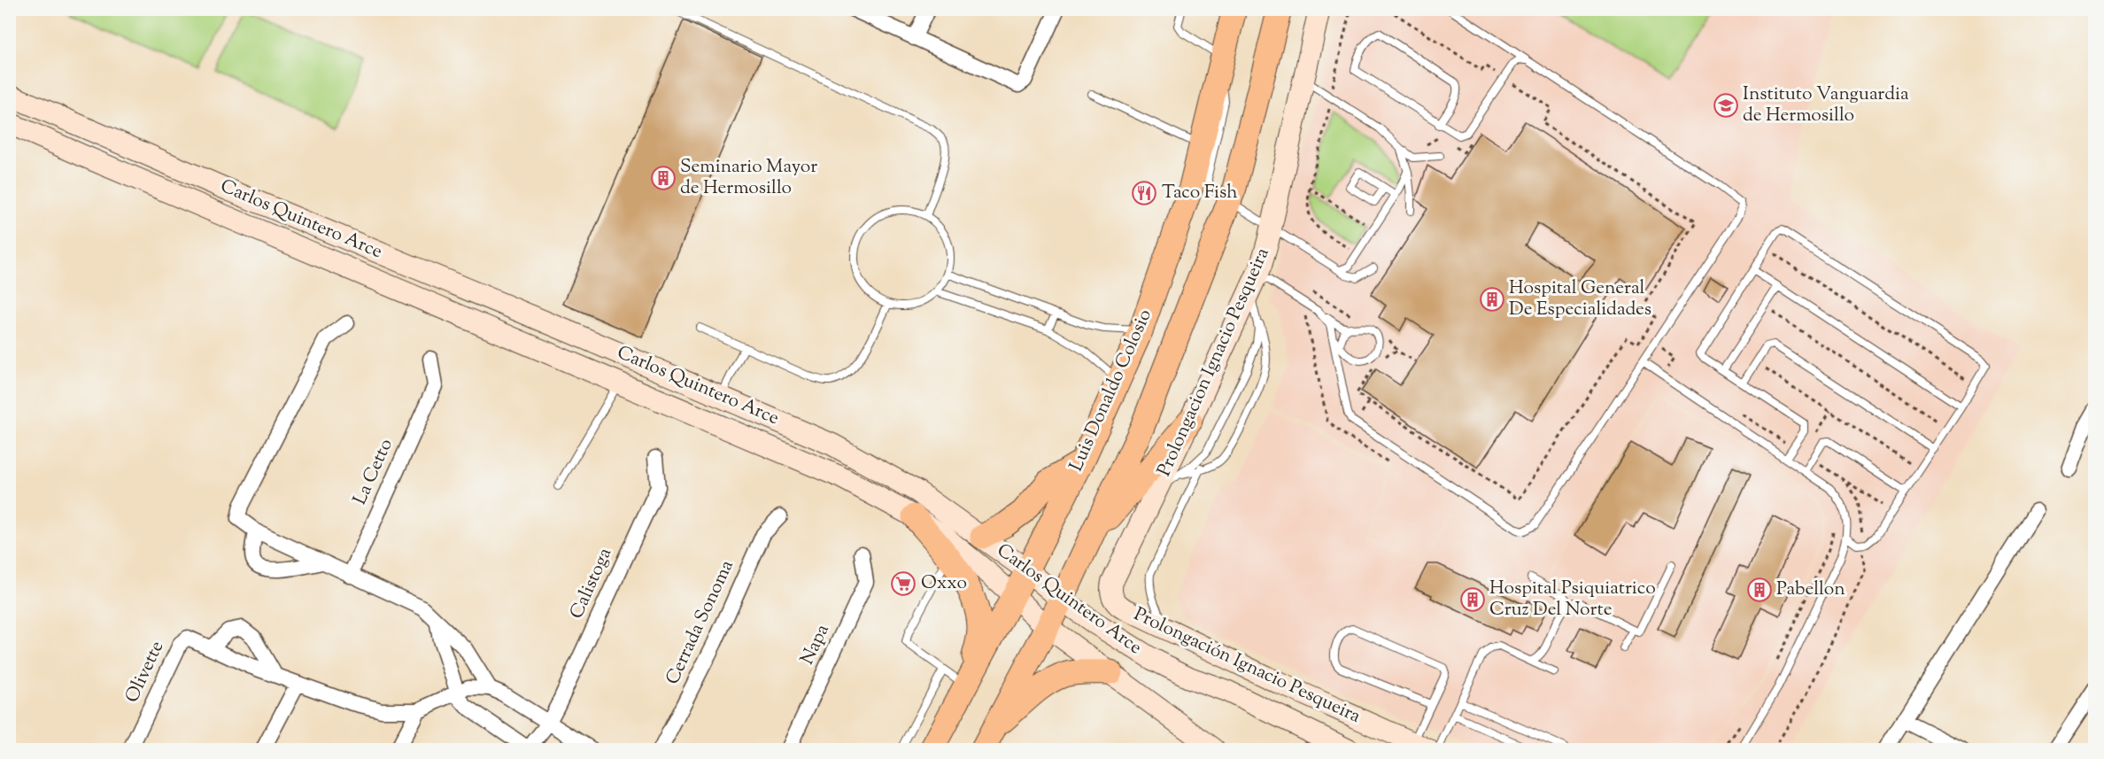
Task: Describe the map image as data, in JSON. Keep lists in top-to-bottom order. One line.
{"streets":{"main road":["Carlos Quintero Arce","Prolongacion Ignacio Pesqueira","Luis Donaldo Colosio","Prolongación Ignacio Pesqueira"],"street":["La Cetto","Calistoga","Cerrada Sonoma","Napa","Olivette"]},"crossings":[["Carlos Quintero Arce","Luis Donaldo Colosio"],["Prolongacion Ignacio Pesqueira","Prolongación Ignacio Pesqueira"]],"places":{"school or university":["Instituto Vanguardia de Hermosillo"],"building":["Seminario Mayor de Hermosillo","Hospital General De Especialidades","Pabellon","Hospital Psiquiatrico Cruz Del Norte"],"restaurant":["Taco Fish"],"supermarket":["Oxxo"]}}
